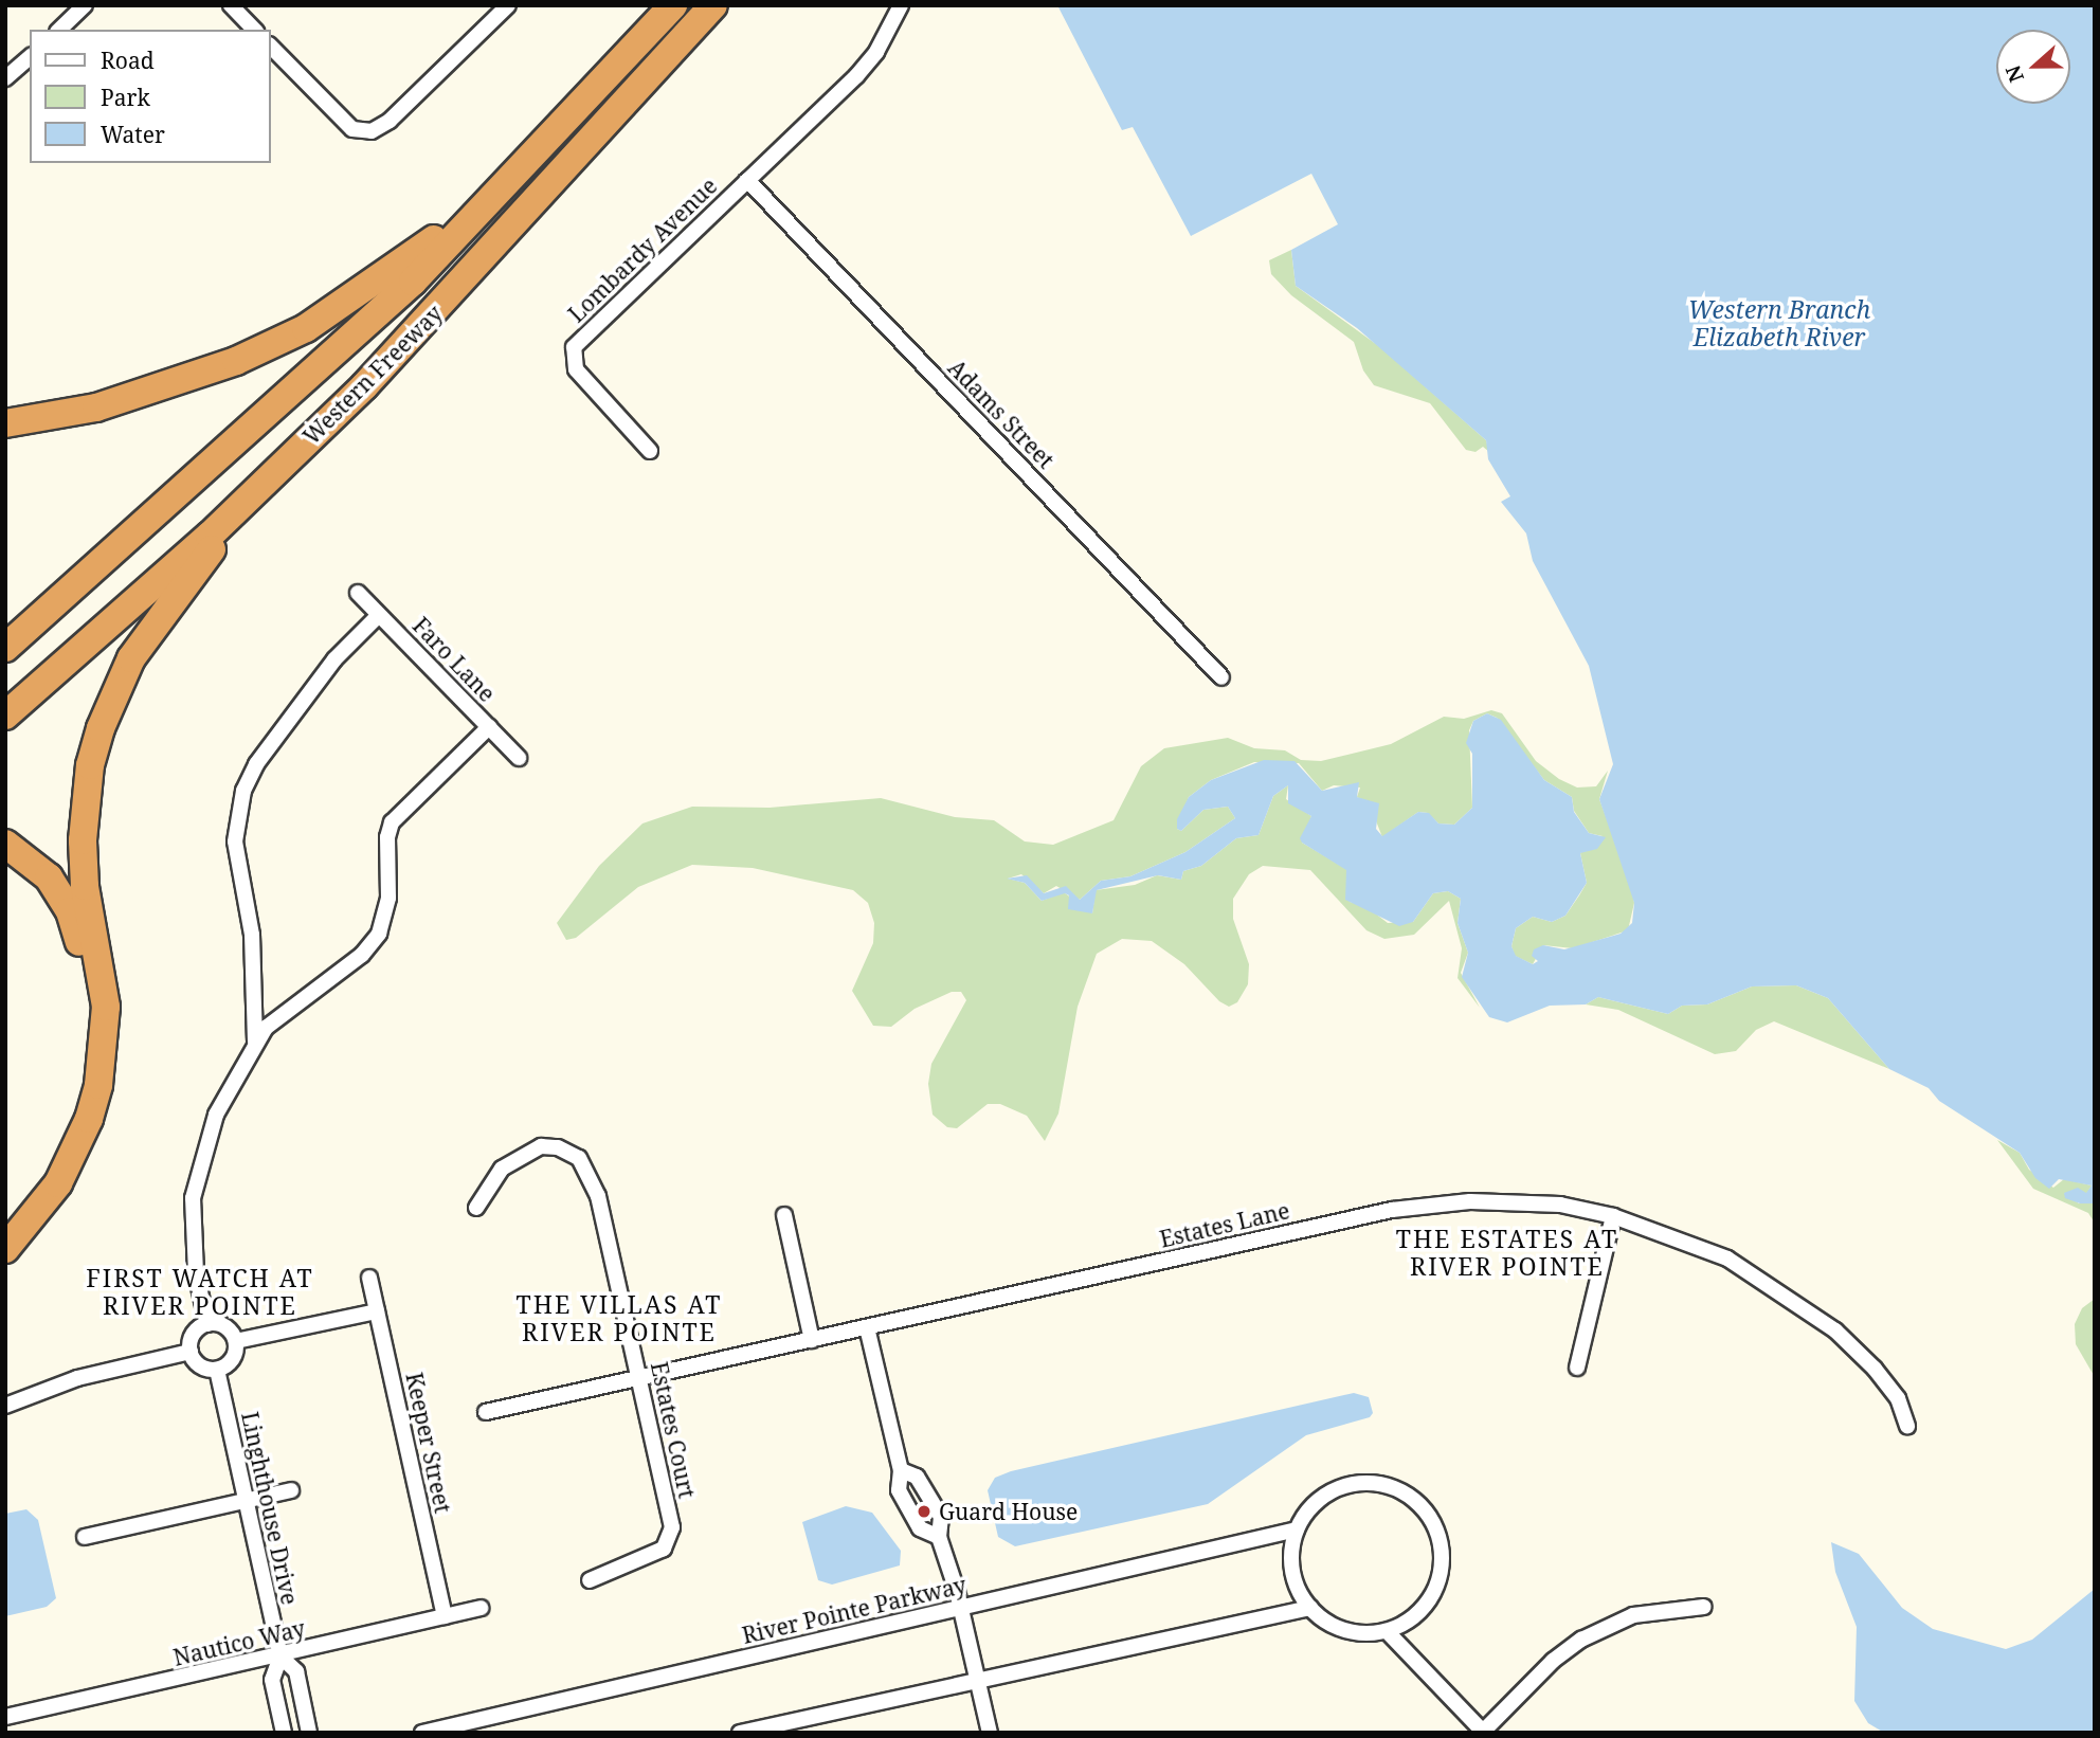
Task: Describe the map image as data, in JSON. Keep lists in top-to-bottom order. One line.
{"streets":{"highway":["Western Freeway"],"street":["Lombardy Avenue","Adams Street","Faro Lane","Estates Lane","Estates Court","Keeper Street","Linghthouse Drive","River Pointe Parkway","Nautico Way"]},"crossings":[["Lombardy Avenue","Adams Street"],["Estates Lane","Estates Court"],["Keeper Street","Nautico Way"],["Linghthouse Drive","Nautico Way"]],"districts":["THE ESTATES AT RIVER POINTE","FIRST WATCH AT RIVER POINTE","THE VILLAS AT RIVER POINTE"],"water":["Western Branch Elizabeth River"],"places":["Guard House"],"legend":["Road","Park","Water"],"north":"left"}
